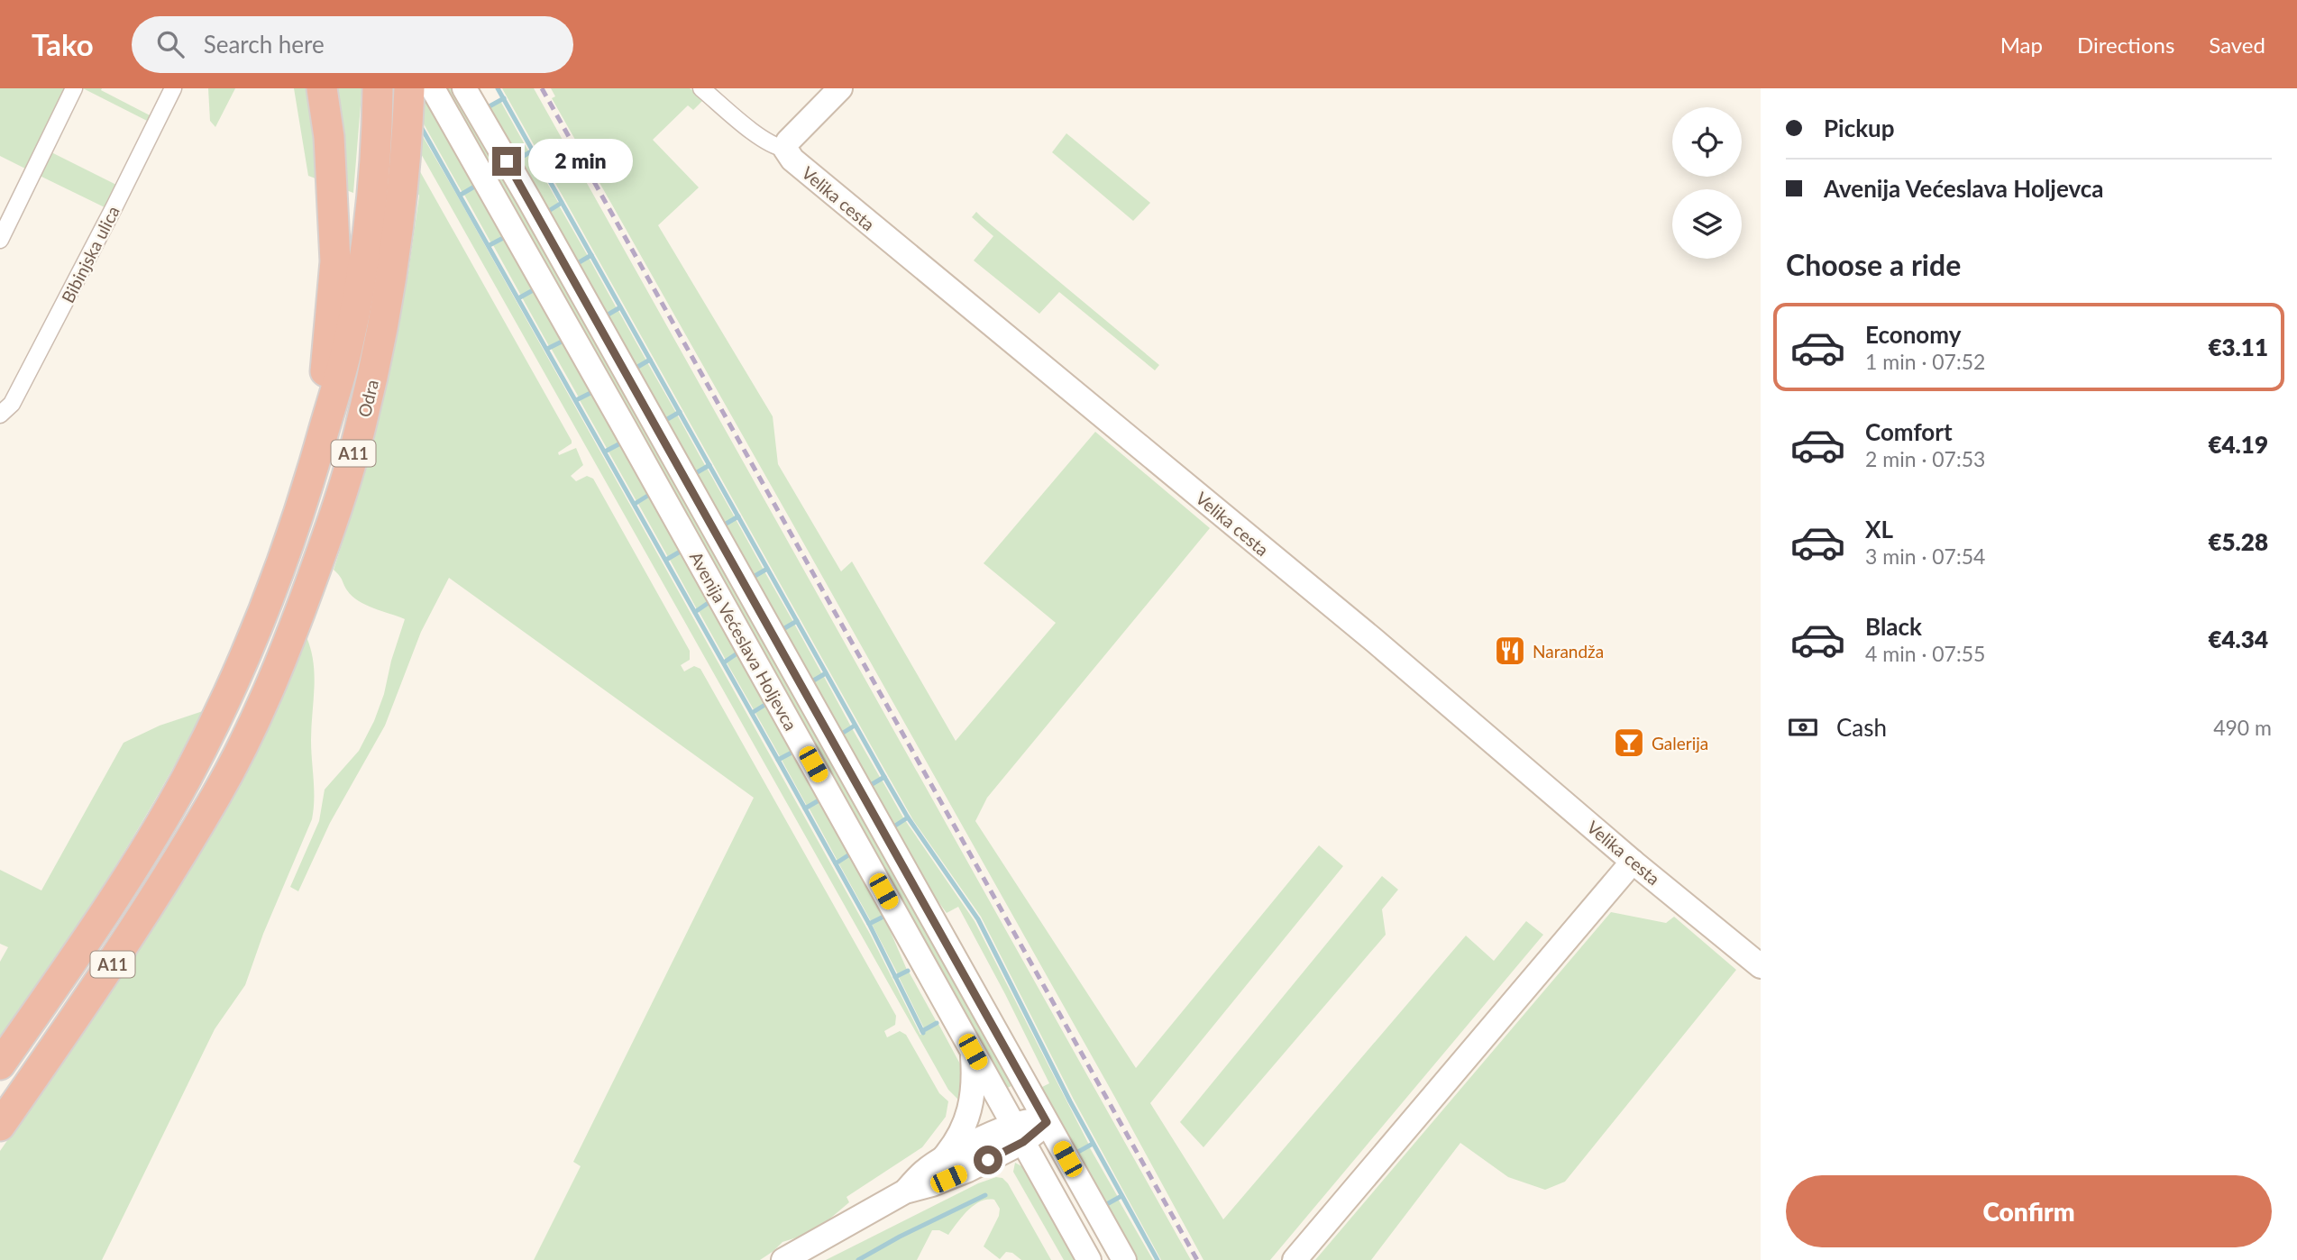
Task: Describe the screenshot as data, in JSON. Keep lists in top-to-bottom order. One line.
{"streets":{"highway":["Odra","A11"],"main road":["Velika cesta","Avenija Većeslava Holjevca"],"street":["Bibinjska ulica"]},"places":{"restaurant":["Narandža"],"bar":["Galerija"]},"page":{"header":"Tako","search":"Search here","nav":["Map","Directions","Saved"],"banner":["Pickup","Avenija Većeslava Holjevca"],"bubble":"2 min","heading":"Choose a ride","list":[{"name":"Economy","note":"1 min · 07:52","value":"€3.11"},{"name":"Comfort","note":"2 min · 07:53","value":"€4.19"},{"name":"XL","note":"3 min · 07:54","value":"€5.28"},{"name":"Black","note":"4 min · 07:55","value":"€4.34"}],"pay":["Cash","490 m"],"buttons":"Confirm"}}
